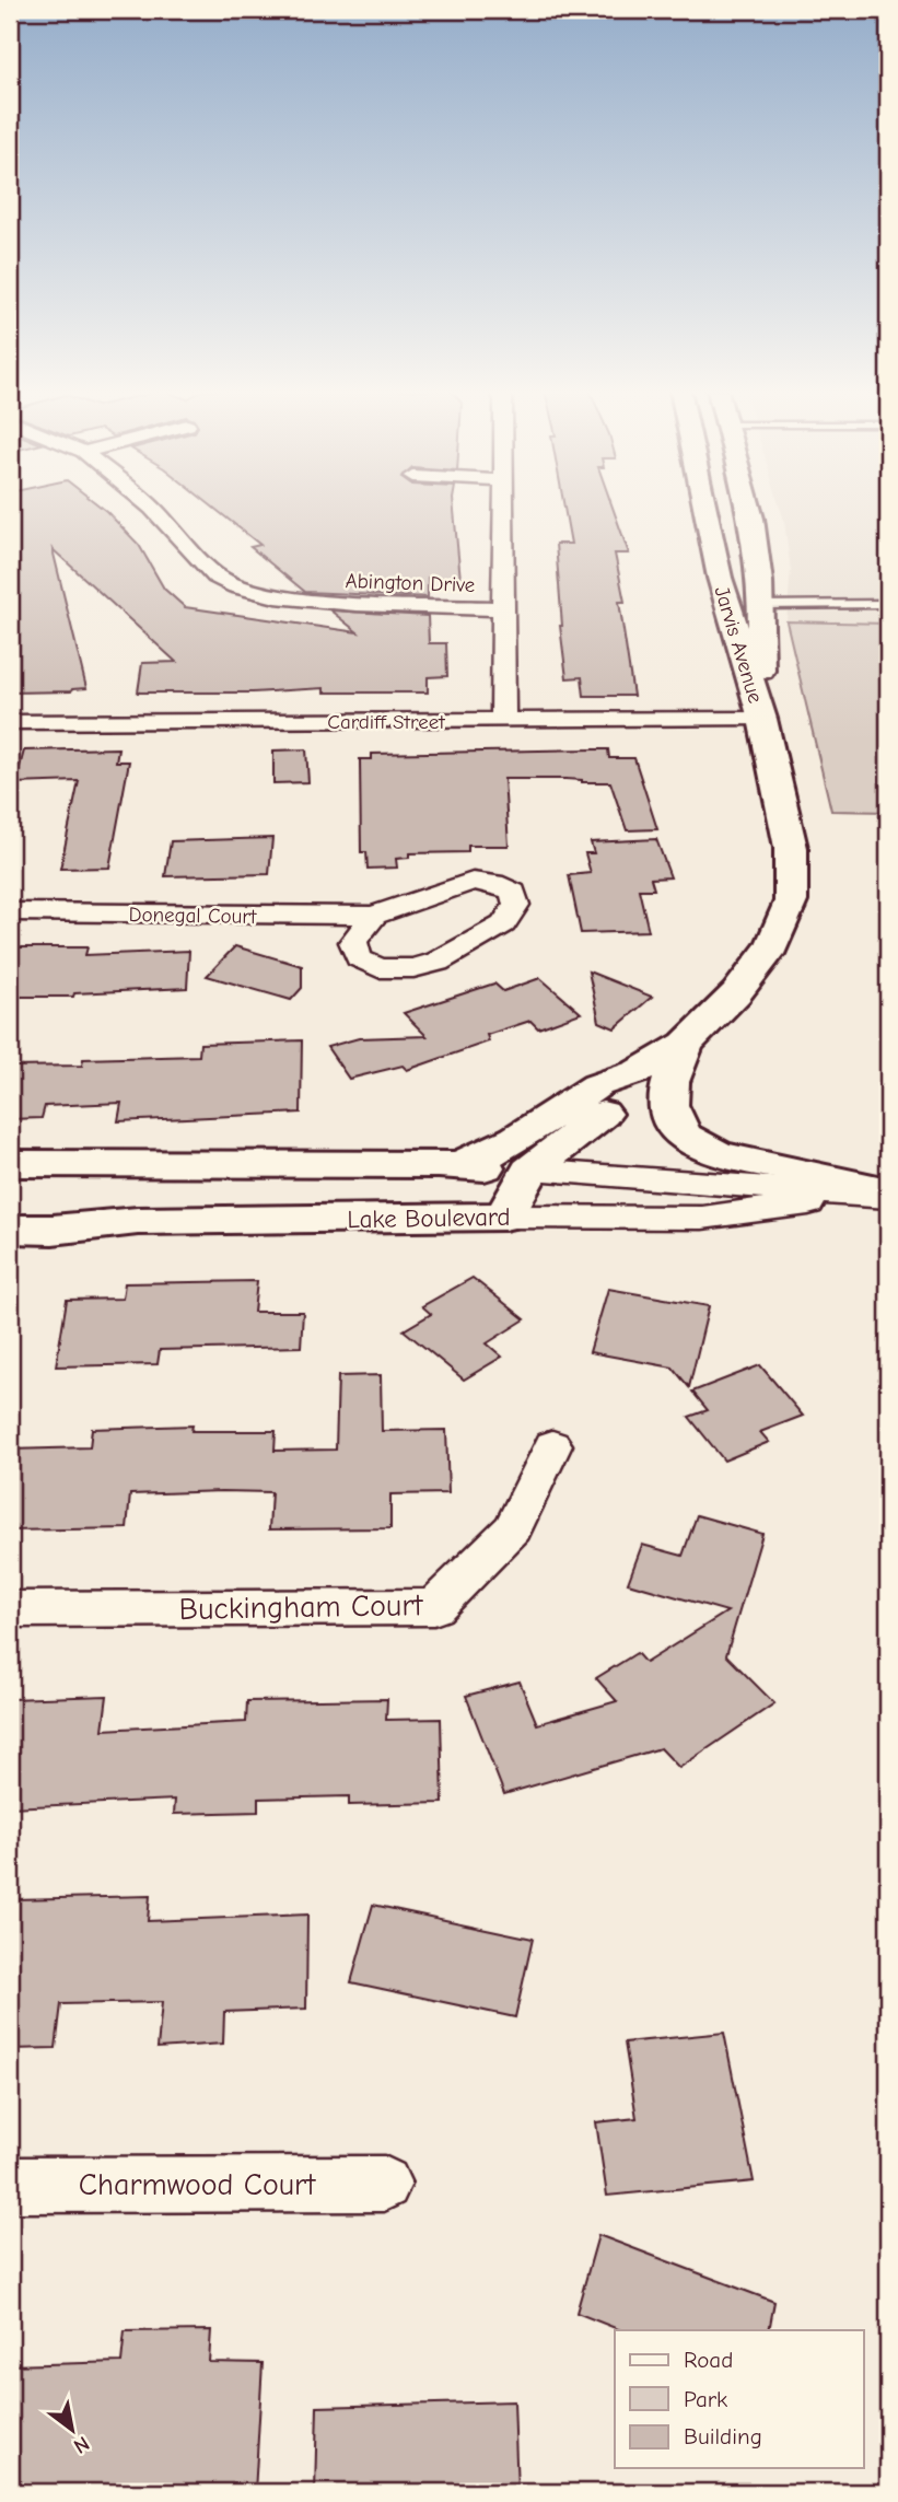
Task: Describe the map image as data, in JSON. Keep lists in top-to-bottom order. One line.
{"streets":{"street":["Abington Drive","Jarvis Avenue","Cardiff Street","Donegal Court","Lake Boulevard","Buckingham Court","Charmwood Court"]},"crossings":[["Jarvis Avenue","Cardiff Street"],["Jarvis Avenue","Lake Boulevard"]],"legend":["Road","Park","Building"],"north":"bottom right"}
